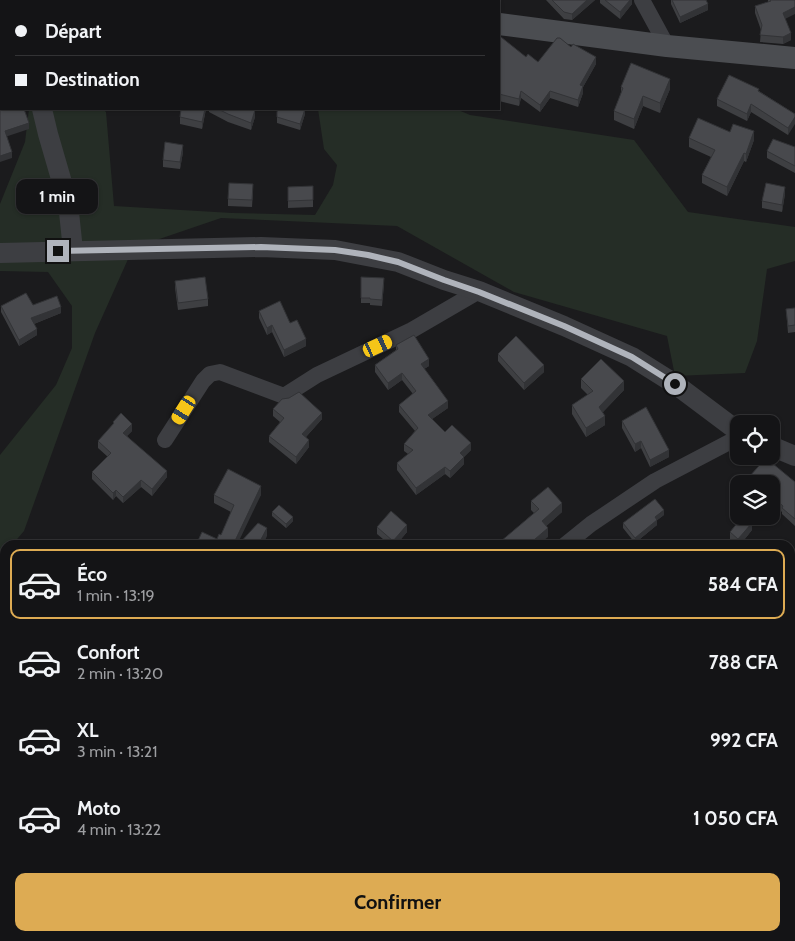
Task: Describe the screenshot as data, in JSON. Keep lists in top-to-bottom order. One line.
{"page":{"banner":["Départ","Destination"],"bubble":"1 min","list":[{"name":"Éco","note":"1 min · 13:19","value":"584 CFA"},{"name":"Confort","note":"2 min · 13:20","value":"788 CFA"},{"name":"XL","note":"3 min · 13:21","value":"992 CFA"},{"name":"Moto","note":"4 min · 13:22","value":"1 050 CFA"}],"buttons":"Confirmer"}}
